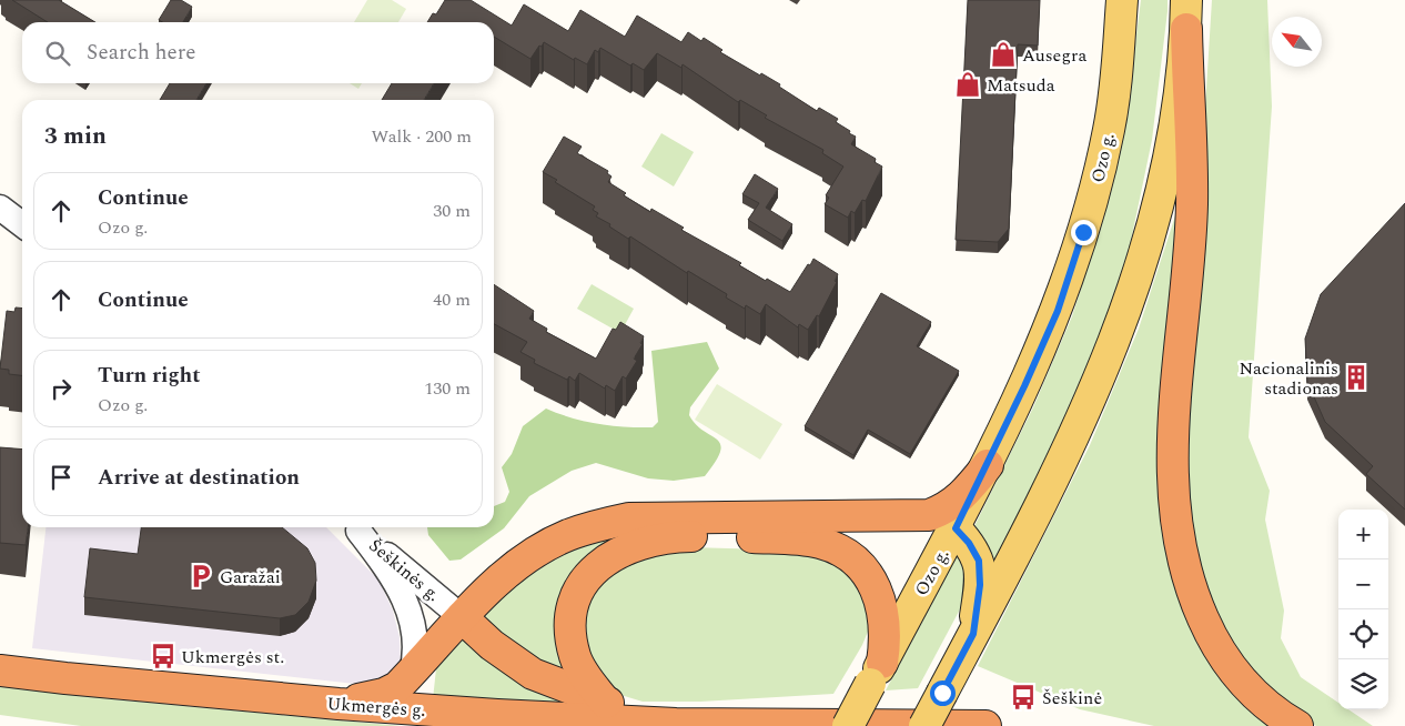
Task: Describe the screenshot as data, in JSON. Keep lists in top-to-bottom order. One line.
{"streets":{"highway":["Ukmergės g."],"main road":["Ozo g."],"street":["Šeškinės g."]},"places":{"shop":["Ausegra","Matsuda"],"building":["Nacionalinis stadionas"],"parking":["Garažai"],"bus stop":["Ukmergės st.","Šeškinė"]},"north":"top left","page":{"search":"Search here","heading":["3 min","Walk · 200 m"],"list":[["Continue","Ozo g.","30 m"],["Continue","40 m"],["Turn right","Ozo g.","130 m"],"Arrive at destination"],"map_buttons":["+","−"]}}
